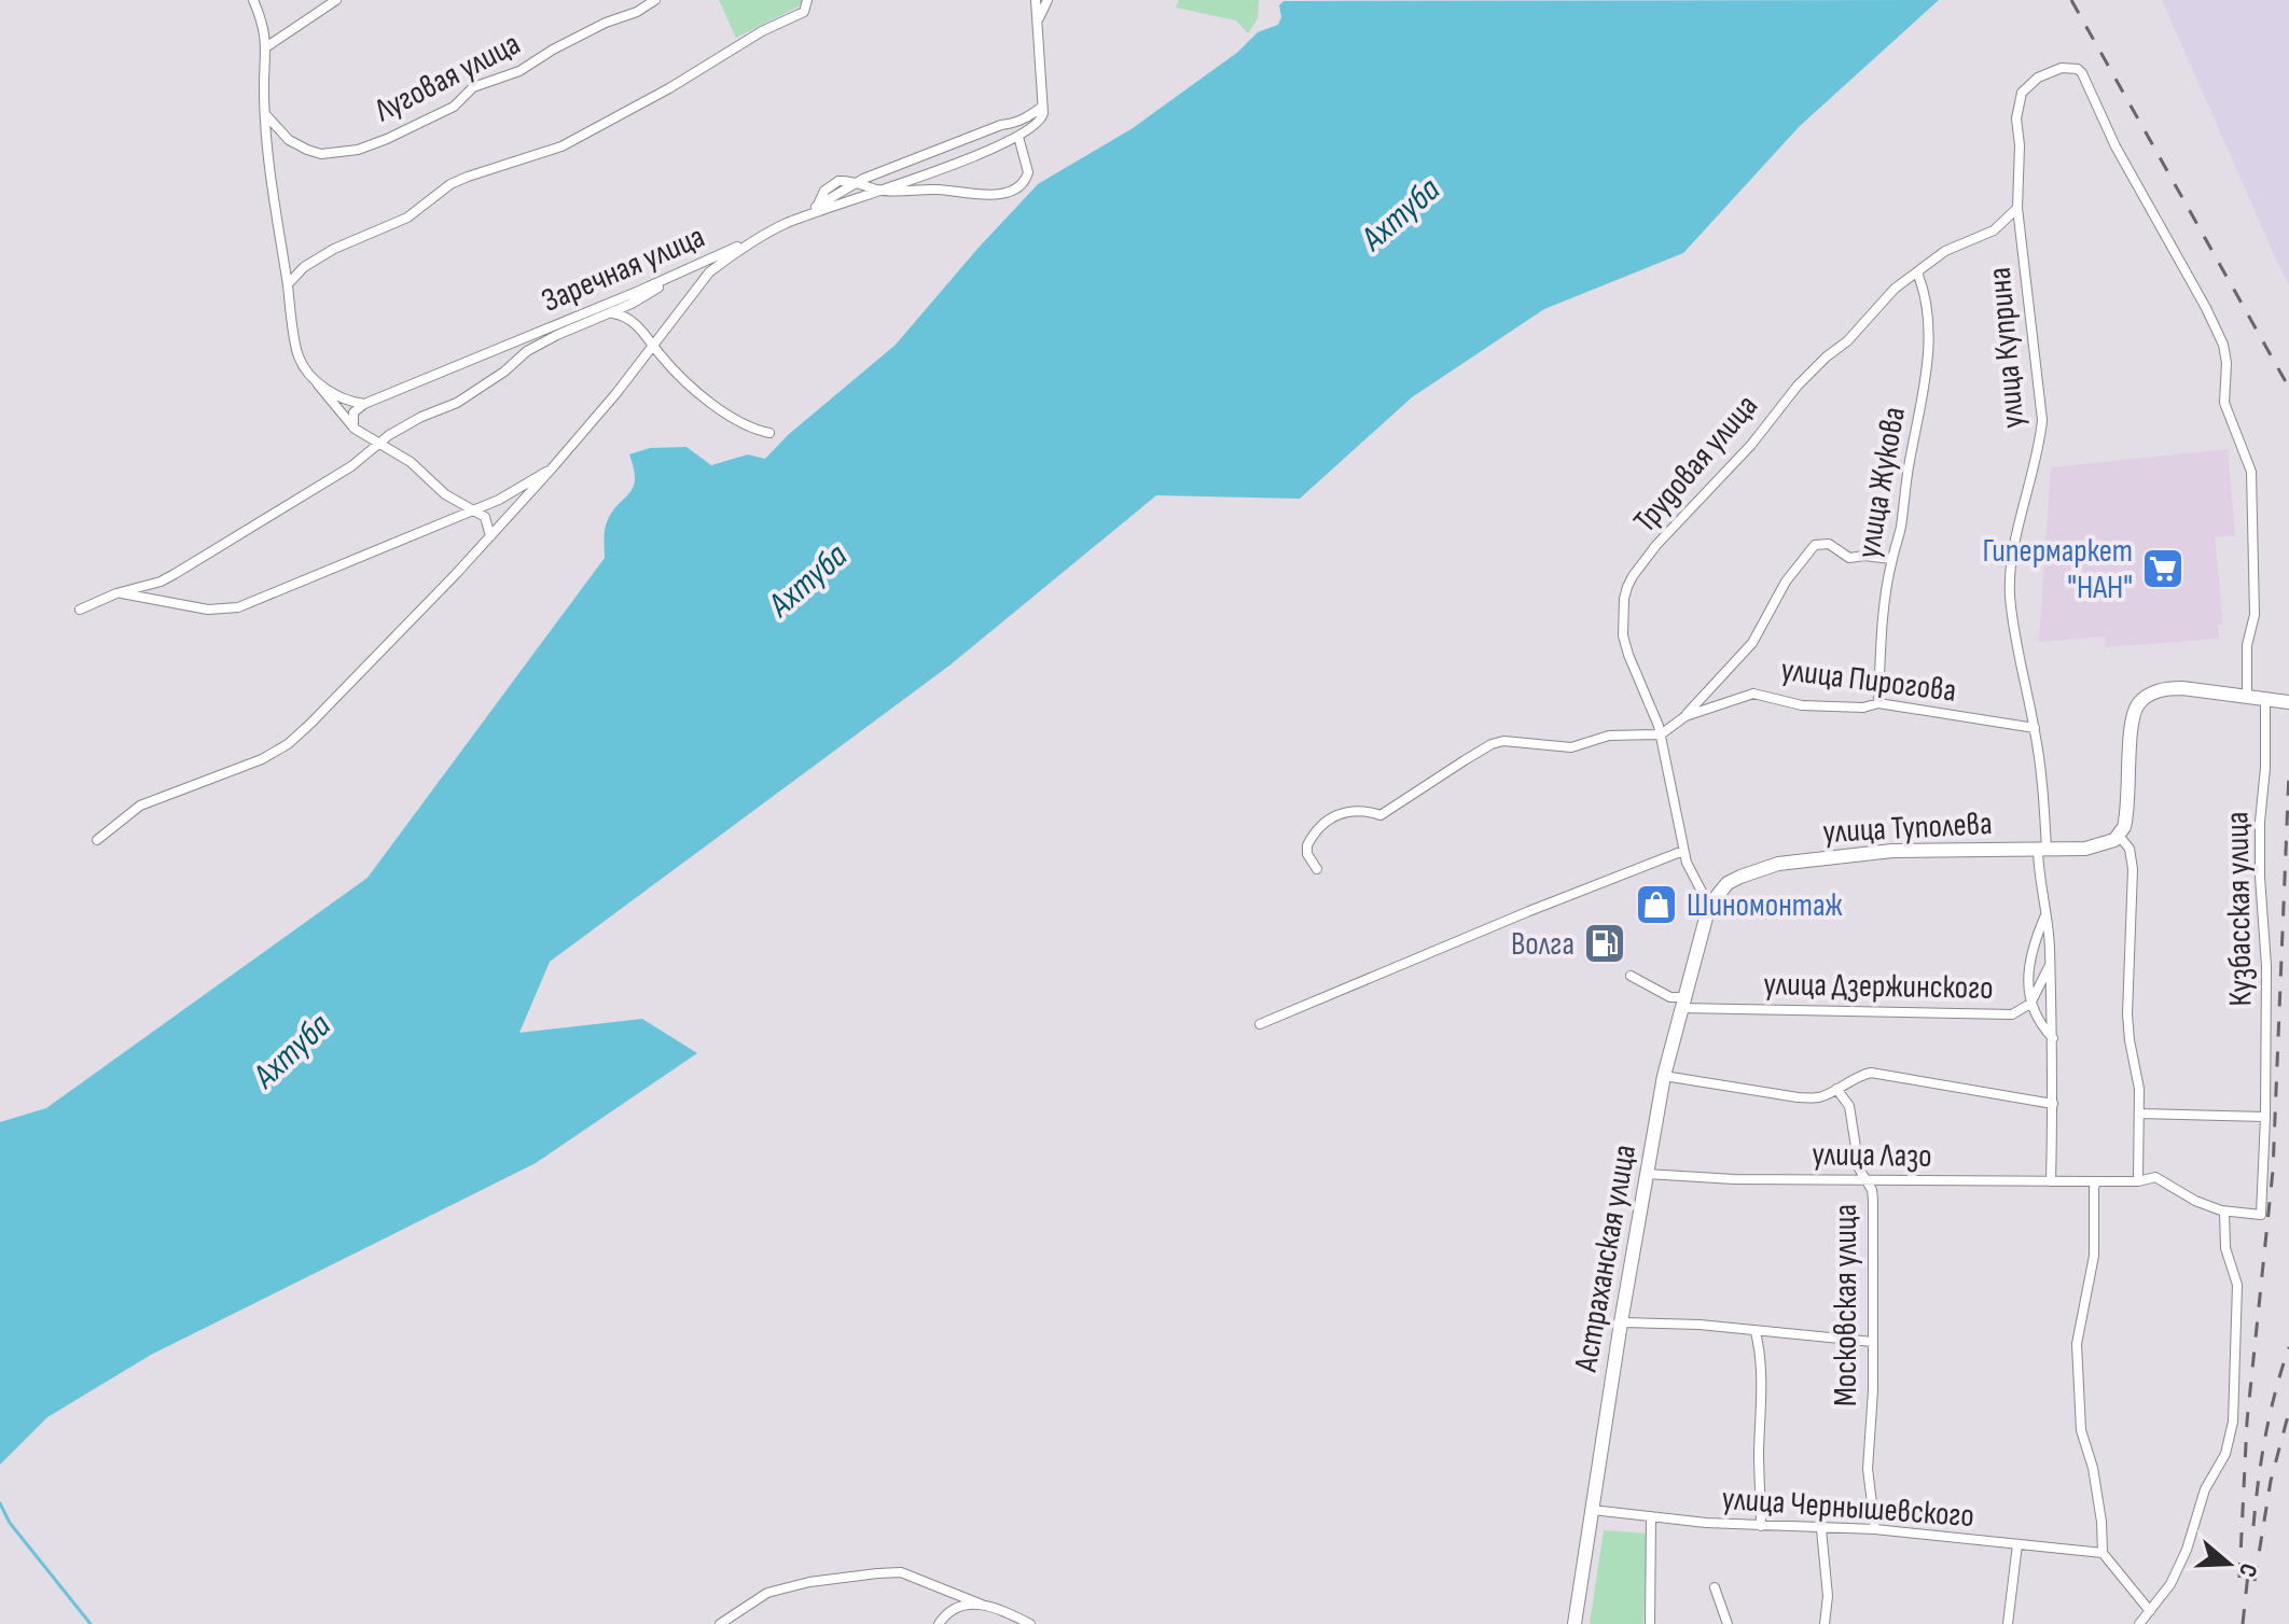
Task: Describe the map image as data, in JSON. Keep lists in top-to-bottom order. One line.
{"streets":{"main road":["улица Туполева","Астраханская улица"],"street":["Луговая улица","Заречная улица","улица Куприна","Трудовая улица","улица Жукова","улица Пирогова","Кузбасская улица","улица Дзержинского","улица Лазо","Московская улица","улица Чернышевского"]},"crossings":[["улица Куприна","Трудовая улица"],["улица Куприна","улица Пирогова"],["улица Куприна","улица Туполева"],["улица Куприна","улица Дзержинского"],["улица Куприна","улица Лазо"],["Трудовая улица","улица Жукова"],["Трудовая улица","улица Пирогова"],["Трудовая улица","улица Туполева"],["Трудовая улица","Астраханская улица"],["улица Жукова","улица Пирогова"],["улица Туполева","Астраханская улица"],["Кузбасская улица","улица Лазо"],["улица Дзержинского","Астраханская улица"],["улица Лазо","Астраханская улица"],["улица Лазо","Московская улица"],["Астраханская улица","улица Чернышевского"],["Московская улица","улица Чернышевского"]],"water":["Ахтуба"],"places":{"supermarket":["Гипермаркет \"НАН\""],"shop":["Шиномонтаж"],"fuel station":["Волга"]},"north":"right"}
